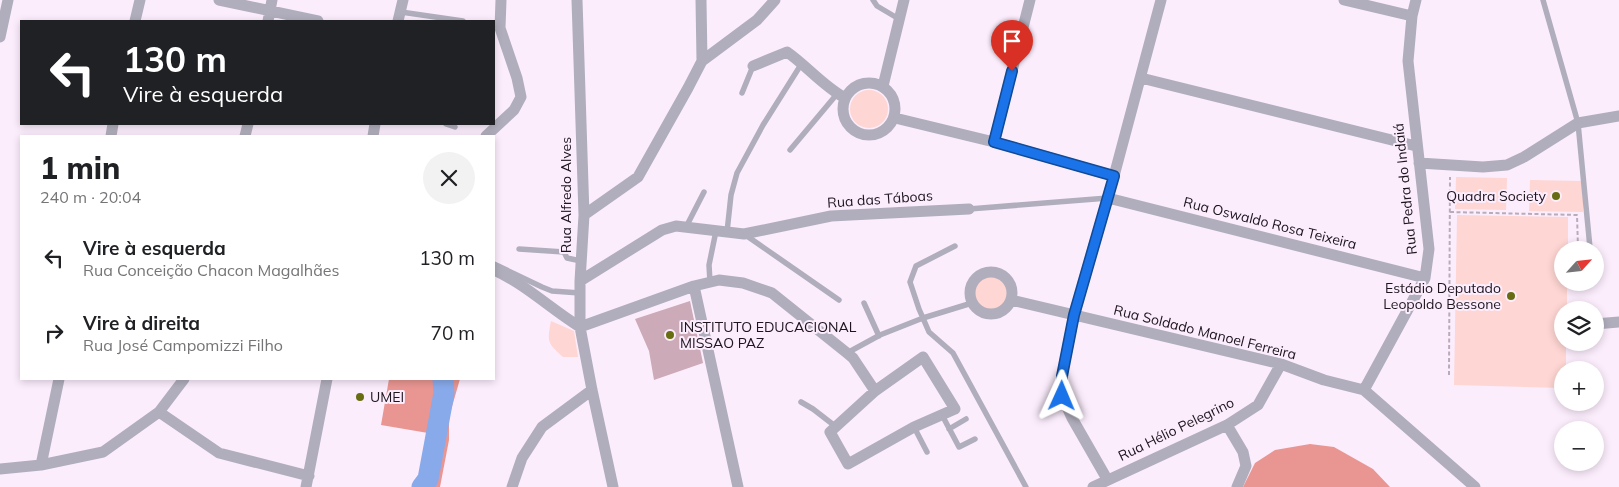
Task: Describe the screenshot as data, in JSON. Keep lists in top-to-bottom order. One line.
{"streets":{"street":["Rua Pedra do Indaiá","Rua Alfredo Alves","Rua das Táboas","Rua Oswaldo Rosa Teixeira","Rua Soldado Manoel Ferreira","Rua Hélio Pelegrino"]},"crossings":[["Rua Pedra do Indaiá","Rua Oswaldo Rosa Teixeira"],["Rua Pedra do Indaiá","Rua Soldado Manoel Ferreira"],["Rua Alfredo Alves","Rua das Táboas"],["Rua das Táboas","Rua Oswaldo Rosa Teixeira"],["Rua Soldado Manoel Ferreira","Rua Hélio Pelegrino"]],"places":["Quadra Society","Estádio Deputado Leopoldo Bessone","INSTITUTO EDUCACIONAL MISSAO PAZ","UMEI"],"north":"top right","page":{"turn":["130 m","Vire à esquerda"],"heading":["1 min","240 m · 20:04"],"list":[{"name":"Vire à esquerda","note":"Rua Conceição Chacon Magalhães","value":"130 m"},{"name":"Vire à direita","note":"Rua José Campomizzi Filho","value":"70 m"}],"map_buttons":["+","−"]}}
